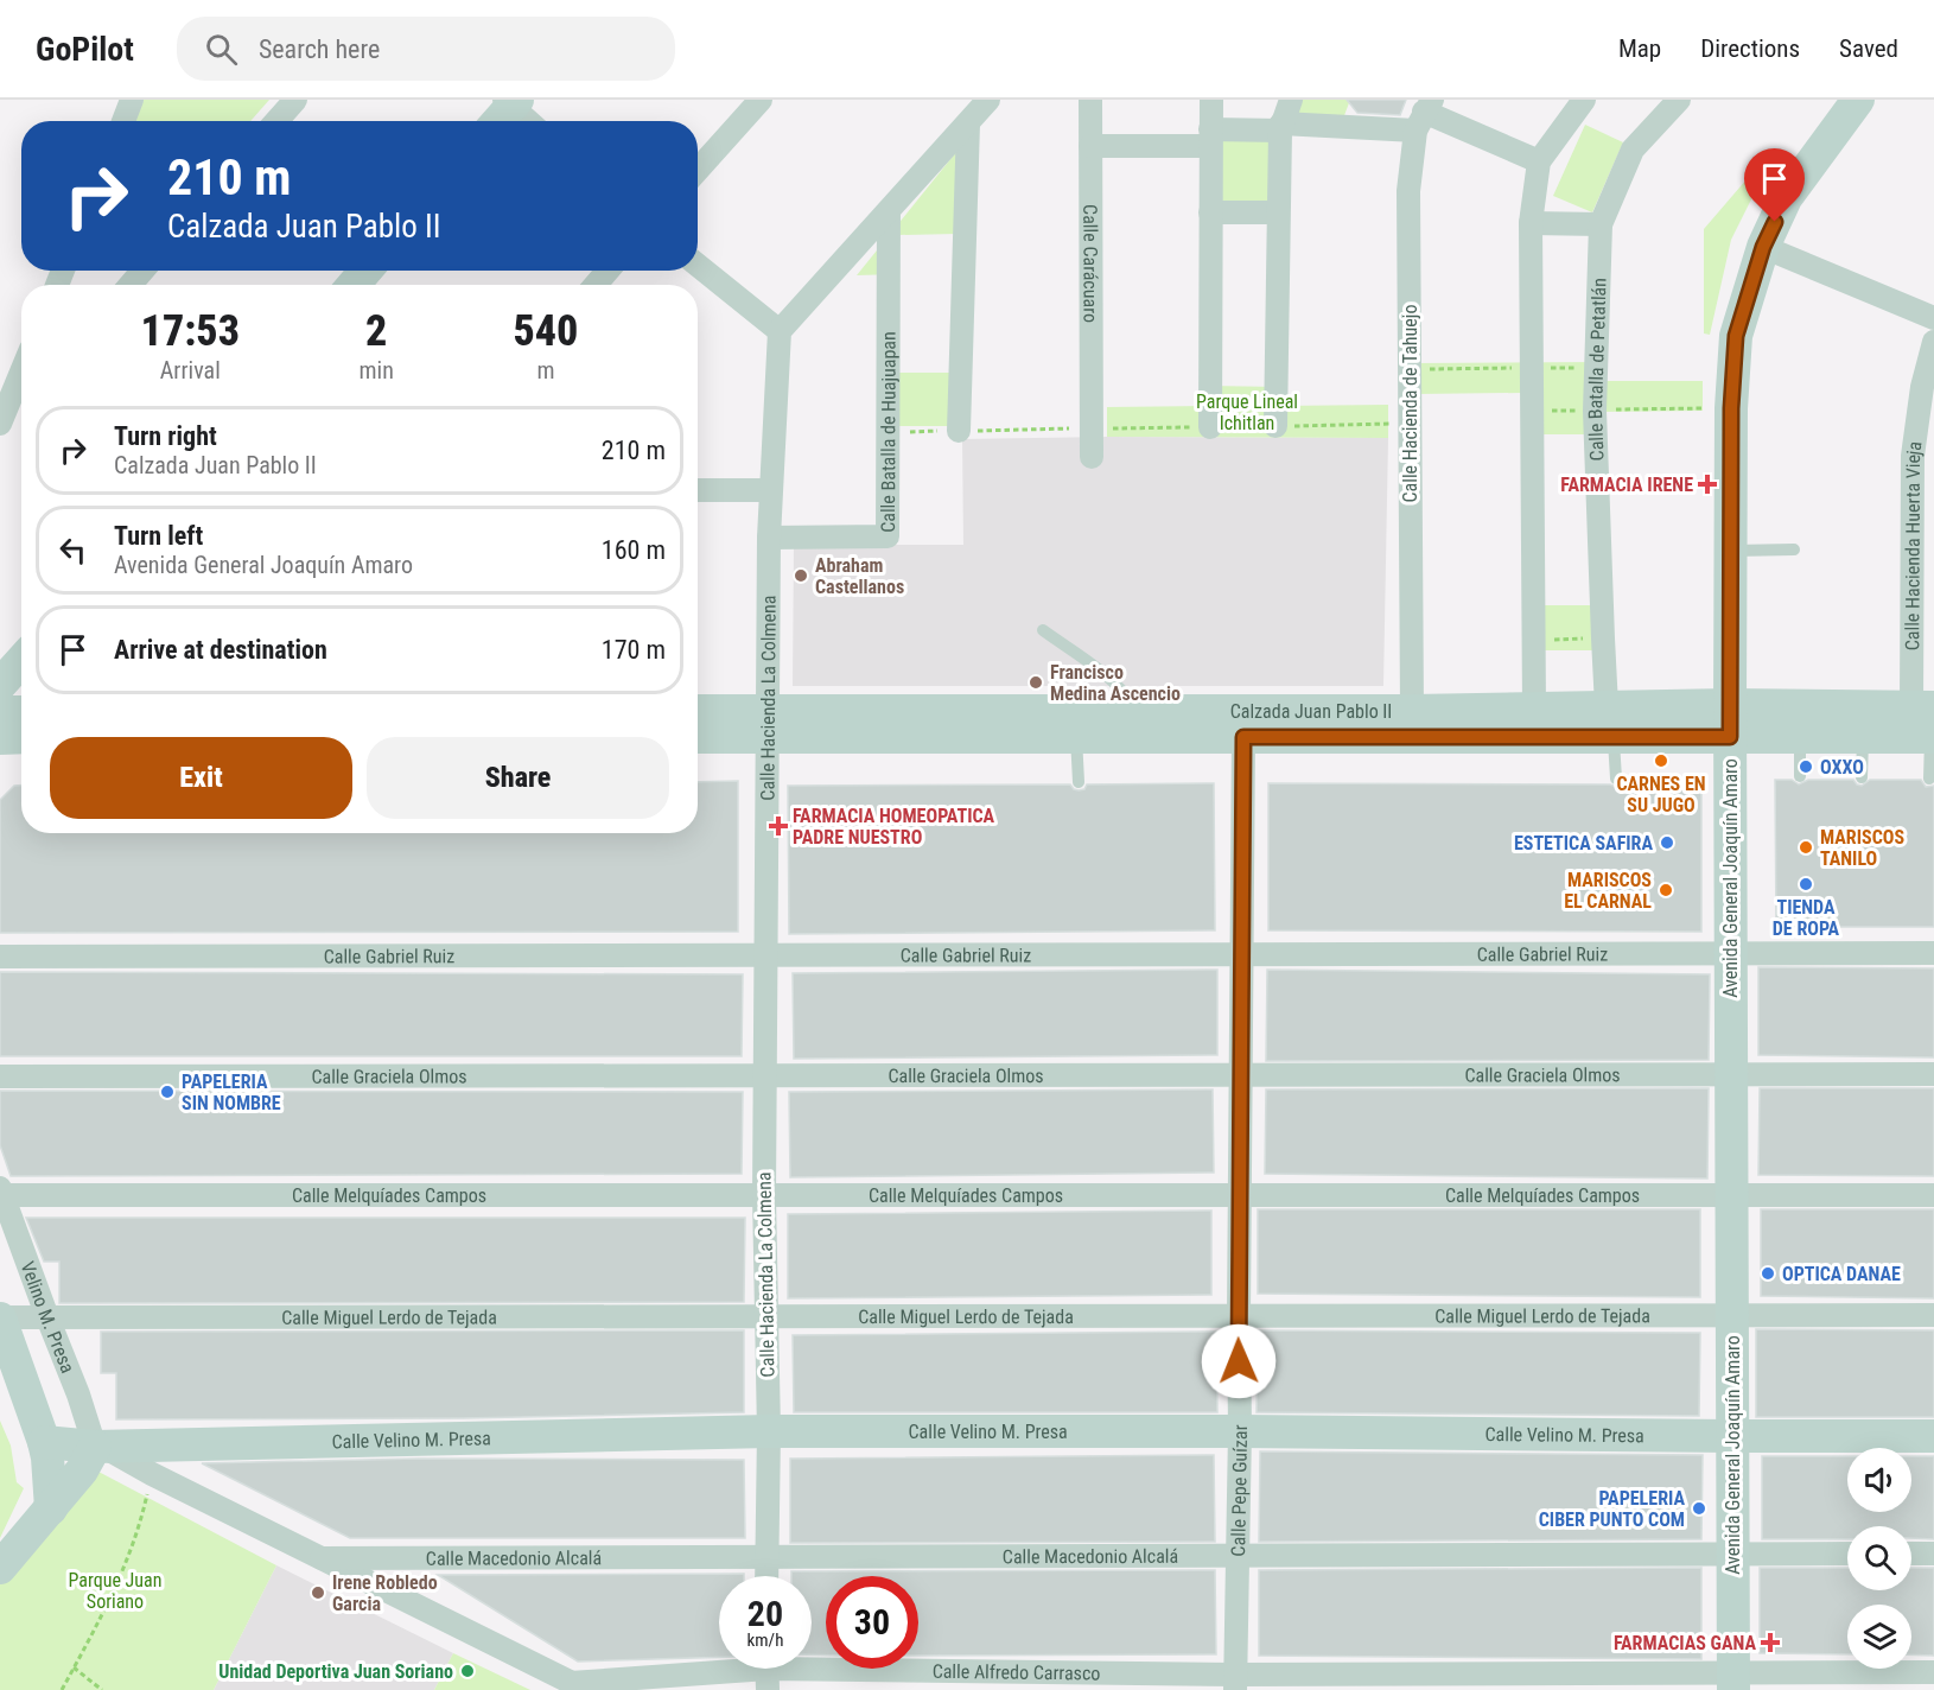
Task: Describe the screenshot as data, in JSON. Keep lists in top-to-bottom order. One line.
{"streets":{"street":["Calle Carácuaro","Calle Batalla de Petatlán","Calle Hacienda de Tahuejo","Calle Batalla de Huajuapan","Calle Hacienda Huerta Vieja","Calle Hacienda La Colmena","Calzada Juan Pablo II","Avenida General Joaquín Amaro","Calle Gabriel Ruiz","Calle Graciela Olmos","Calle Melquíades Campos","Calle Miguel Lerdo de Tejada","Velino M. Presa","Calle Velino M. Presa","Calle Pepe Guízar","Calle Macedonio Alcalá","Calle Alfredo Carrasco"]},"crossings":[["Calle Batalla de Petatlán","Calzada Juan Pablo II"],["Calle Hacienda de Tahuejo","Calzada Juan Pablo II"],["Calle Batalla de Huajuapan","Calle Hacienda La Colmena"],["Calle Hacienda Huerta Vieja","Calzada Juan Pablo II"],["Calle Hacienda La Colmena","Calzada Juan Pablo II"],["Calle Hacienda La Colmena","Calle Gabriel Ruiz"],["Calle Hacienda La Colmena","Calle Graciela Olmos"],["Calle Hacienda La Colmena","Calle Melquíades Campos"],["Calle Hacienda La Colmena","Calle Miguel Lerdo de Tejada"],["Calle Hacienda La Colmena","Calle Velino M. Presa"],["Calle Hacienda La Colmena","Calle Macedonio Alcalá"],["Calzada Juan Pablo II","Avenida General Joaquín Amaro"],["Calzada Juan Pablo II","Calle Pepe Guízar"],["Avenida General Joaquín Amaro","Calle Gabriel Ruiz"],["Avenida General Joaquín Amaro","Calle Graciela Olmos"],["Avenida General Joaquín Amaro","Calle Melquíades Campos"],["Avenida General Joaquín Amaro","Calle Miguel Lerdo de Tejada"],["Avenida General Joaquín Amaro","Calle Velino M. Presa"],["Avenida General Joaquín Amaro","Calle Macedonio Alcalá"],["Avenida General Joaquín Amaro","Calle Alfredo Carrasco"],["Calle Gabriel Ruiz","Calle Pepe Guízar"],["Calle Graciela Olmos","Calle Pepe Guízar"],["Calle Melquíades Campos","Velino M. Presa"],["Calle Melquíades Campos","Calle Pepe Guízar"],["Calle Miguel Lerdo de Tejada","Velino M. Presa"],["Calle Miguel Lerdo de Tejada","Calle Pepe Guízar"],["Velino M. Presa","Calle Velino M. Presa"],["Calle Velino M. Presa","Calle Pepe Guízar"],["Calle Pepe Guízar","Calle Macedonio Alcalá"],["Calle Pepe Guízar","Calle Alfredo Carrasco"]],"parks":["Parque Lineal Ichitlan","Parque Juan Soriano"],"places":{"health":["FARMACIA IRENE","FARMACIA HOMEOPATICA PADRE NUESTRO","FARMACIAS GANA"],"other":["Abraham Castellanos","Francisco Medina Ascencio","CARNES EN SU JUGO","OXXO","ESTETICA SAFIRA","MARISCOS TANILO","TIENDA DE ROPA","MARISCOS EL CARNAL","PAPELERIA SIN NOMBRE","OPTICA DANAE","PAPELERIA CIBER PUNTO COM","Irene Robledo Garcia","Unidad Deportiva Juan Soriano"]},"page":{"header":"GoPilot","search":"Search here","nav":["Map","Directions","Saved"],"turn":["210 m","Calzada Juan Pablo II"],"eta":["17:53","Arrival","2","min","540","m"],"list":[{"name":"Turn right","note":"Calzada Juan Pablo II","value":"210 m"},{"name":"Turn left","note":"Avenida General Joaquín Amaro","value":"160 m"},{"name":"Arrive at destination","value":"170 m"}],"buttons":["Exit","Share"],"speed":"20 km/h","limit":"30"}}
